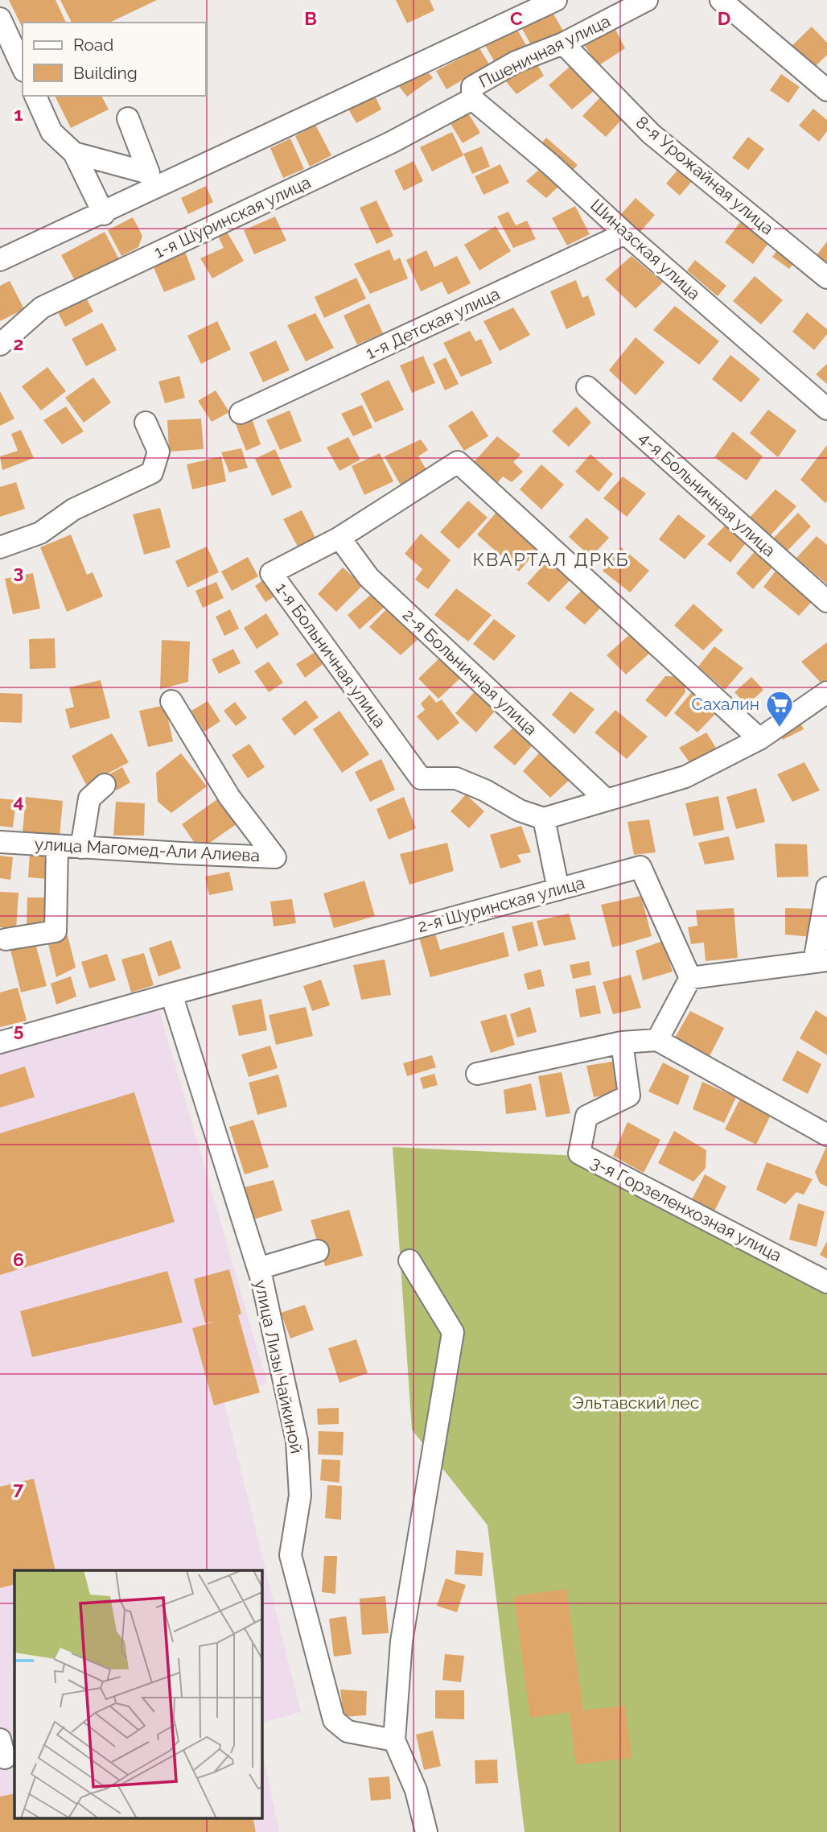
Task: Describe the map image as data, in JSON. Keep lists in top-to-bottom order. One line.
{"streets":{"street":["Пшеничная улица","8-я Урожайная улица","1-я Шуринская улица","Шиназская улица","1-я Детская улица","4-я Больничная улица","1-я Больничная улица","2-я Больничная улица","улица Магомед-Али Алиева","2-я Шуринская улица","3-я Горзеленхозная улица","улица Лизы Чайкиной"]},"crossings":[["Пшеничная улица","8-я Урожайная улица"],["Пшеничная улица","1-я Шуринская улица"],["Пшеничная улица","Шиназская улица"],["1-я Шуринская улица","Шиназская улица"],["Шиназская улица","1-я Детская улица"],["1-я Больничная улица","2-я Больничная улица"],["2-я Шуринская улица","улица Лизы Чайкиной"]],"districts":["КВАРТАЛ ДРКБ"],"parks":["Эльтавский лес"],"places":{"supermarket":["Сахалин"]},"legend":["Road","Building"],"grid":{"columns":["B","C","D"],"rows":["1","2","3","4","5","6","7"]}}
